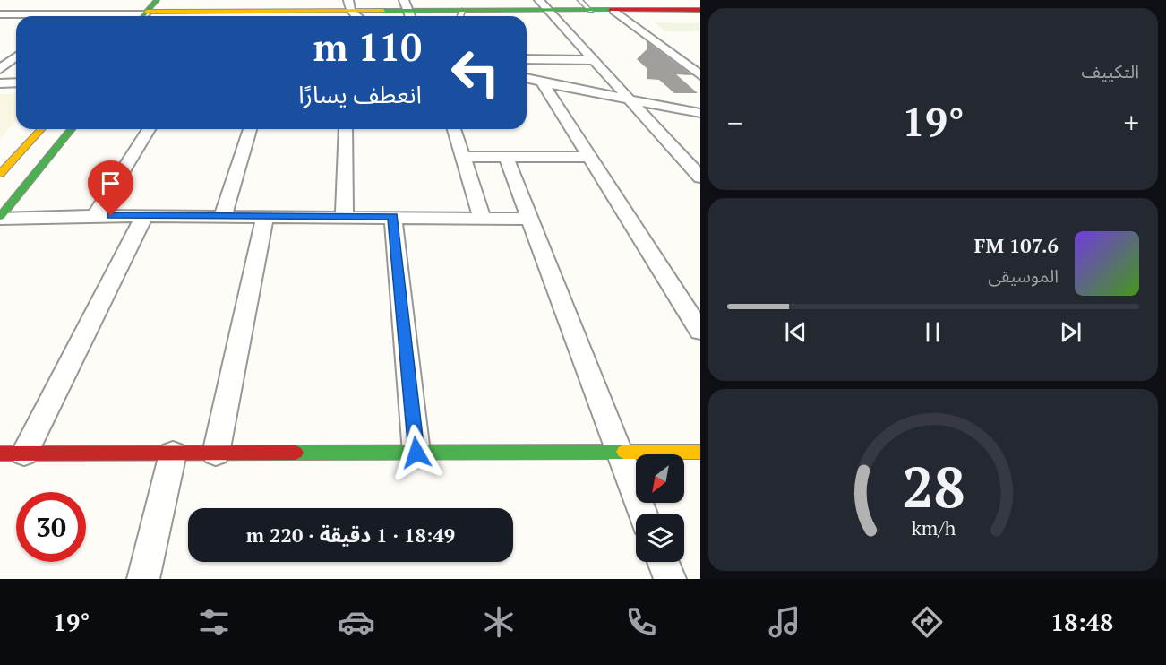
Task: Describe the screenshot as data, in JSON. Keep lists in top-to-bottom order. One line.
{"north":"bottom left","page":{"tile":"التكييف","turn":["110 m","انعطف يسارًا"],"heat":["−","19°","+"],"song":["107.6 FM","الموسيقى"],"limit":"30","trip":"18:49 · 1 دقيقة · 220 m","tabs":["18:48","19°"],"gauge":["28","km/h"]}}
